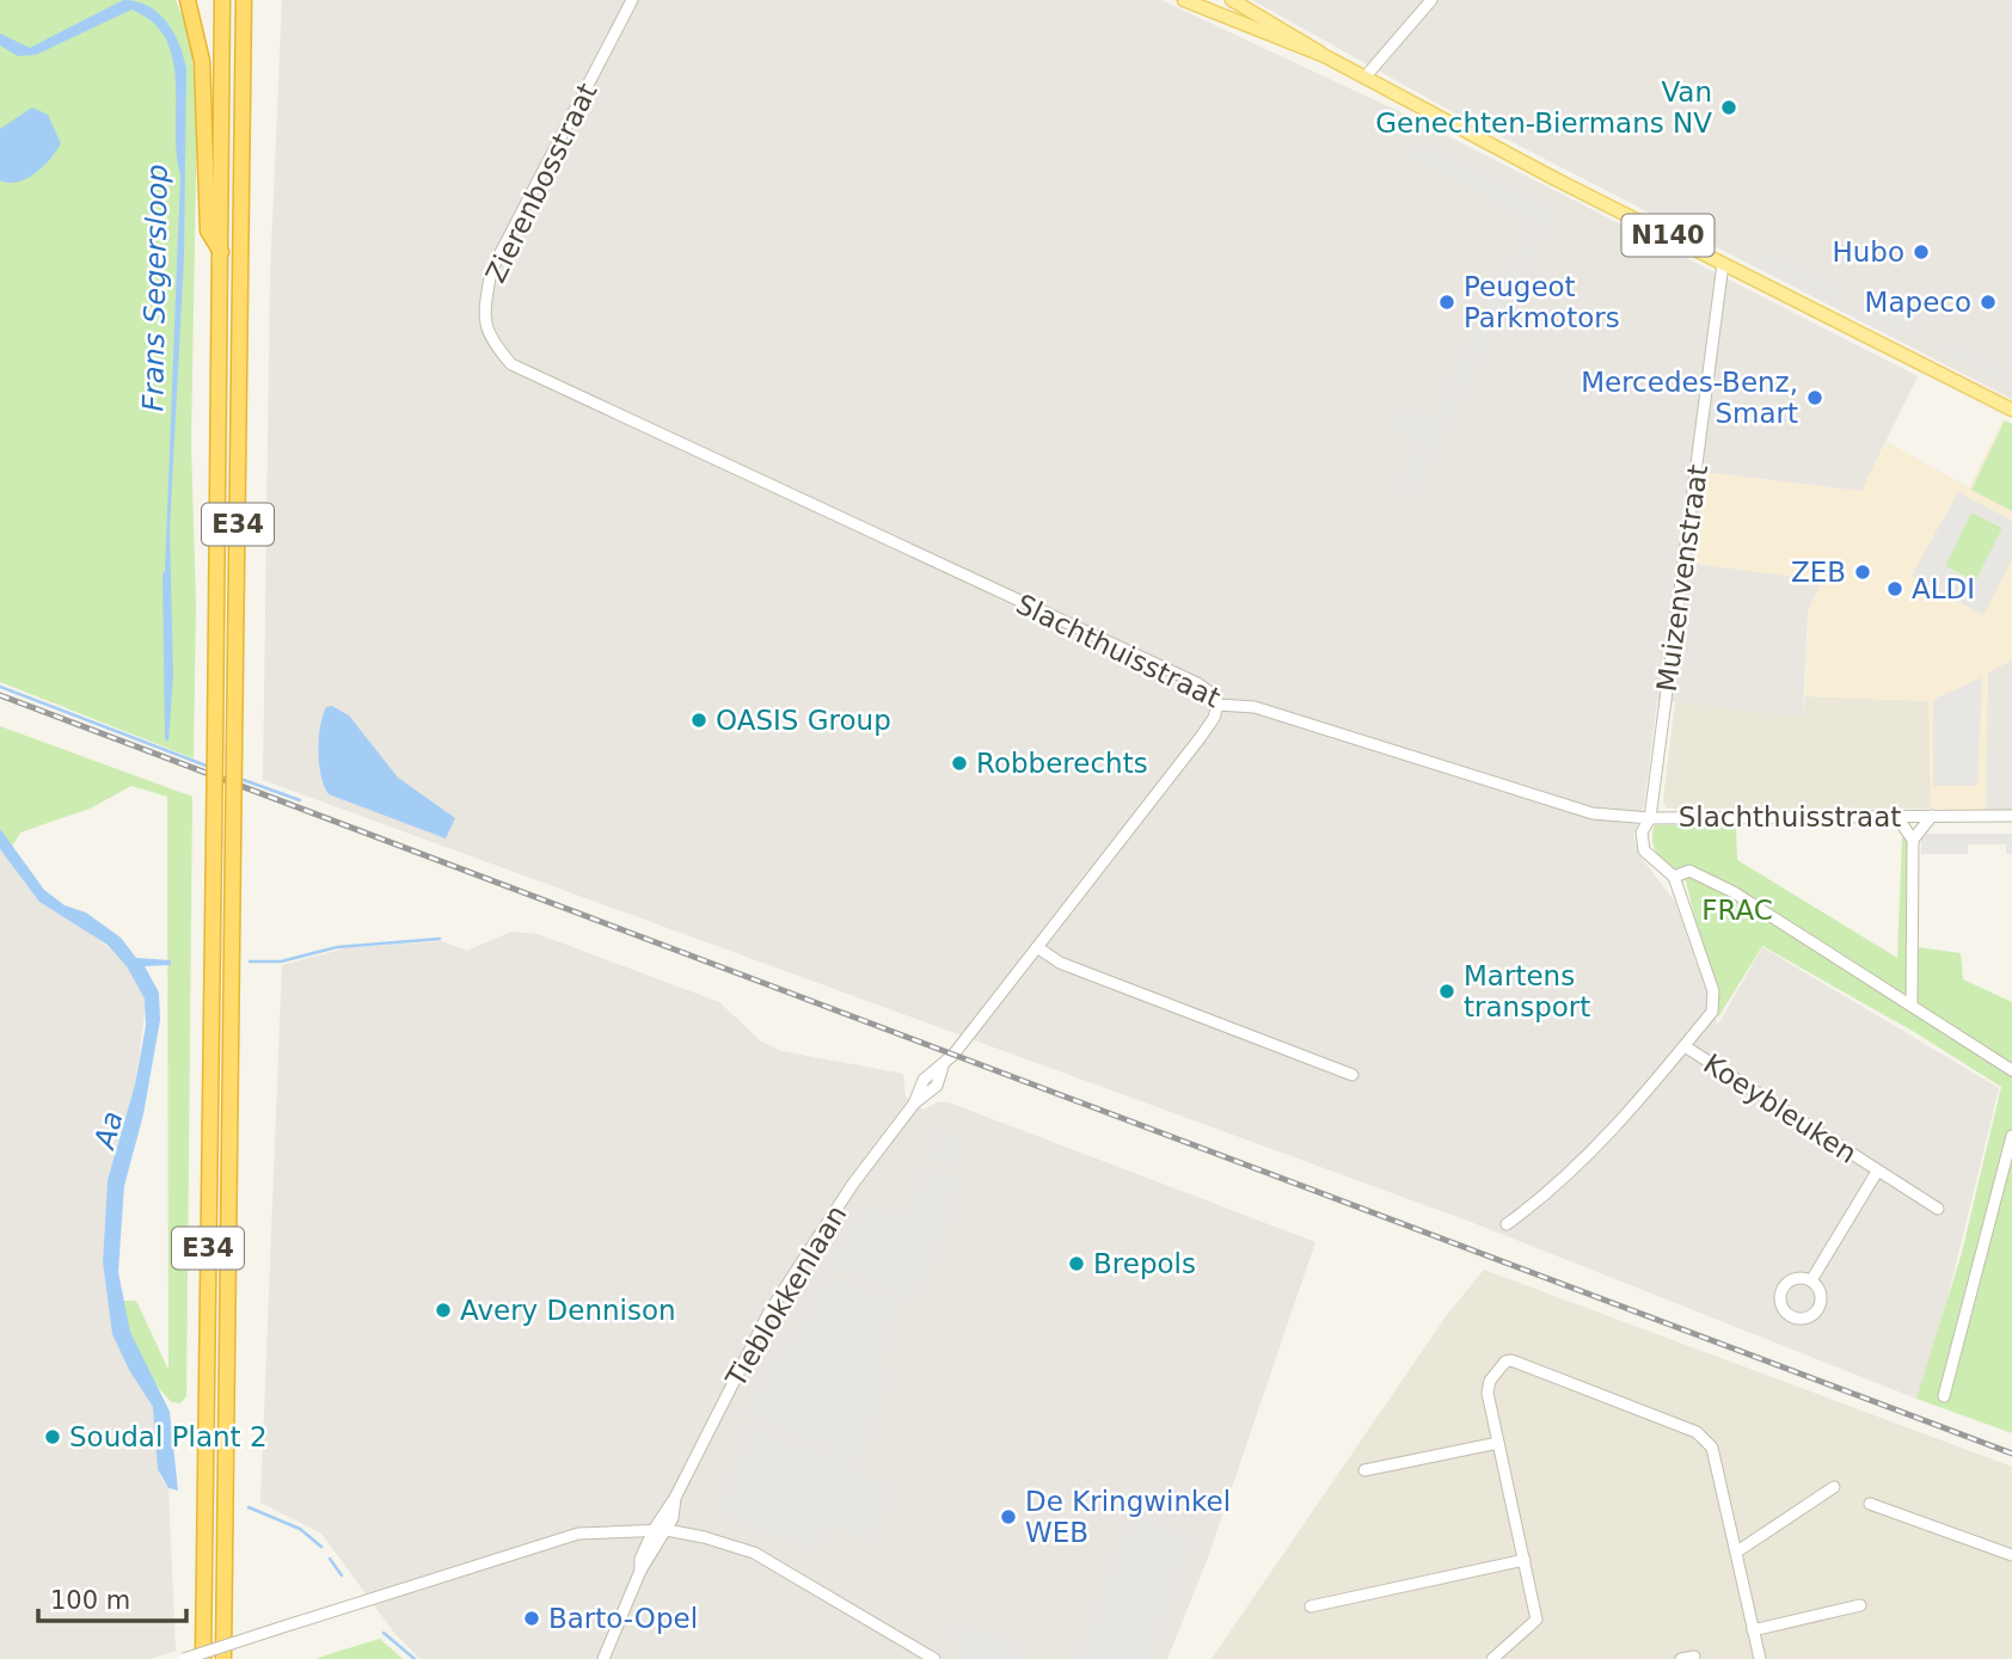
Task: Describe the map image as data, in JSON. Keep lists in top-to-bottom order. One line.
{"streets":{"highway":["E34"],"main road":["N140"],"street":["Zierenbosstraat","Muizenvenstraat","Slachthuisstraat","Koeybleuken","Tieblokkenlaan"]},"crossings":[["Zierenbosstraat","Slachthuisstraat"],["N140","Muizenvenstraat"],["Muizenvenstraat","Slachthuisstraat"],["Muizenvenstraat","Koeybleuken"],["Slachthuisstraat","Tieblokkenlaan"]],"water":["Frans Segersloop","Aa"],"parks":["FRAC"],"places":["Van Genechten-Biermans NV","Hubo","Peugeot Parkmotors","Mapeco","Mercedes-Benz, Smart","ZEB","ALDI","OASIS Group","Robberechts","Martens transport","Brepols","Avery Dennison","Soudal Plant 2","De Kringwinkel WEB","Barto-Opel"],"scale_bar":"100 m"}
